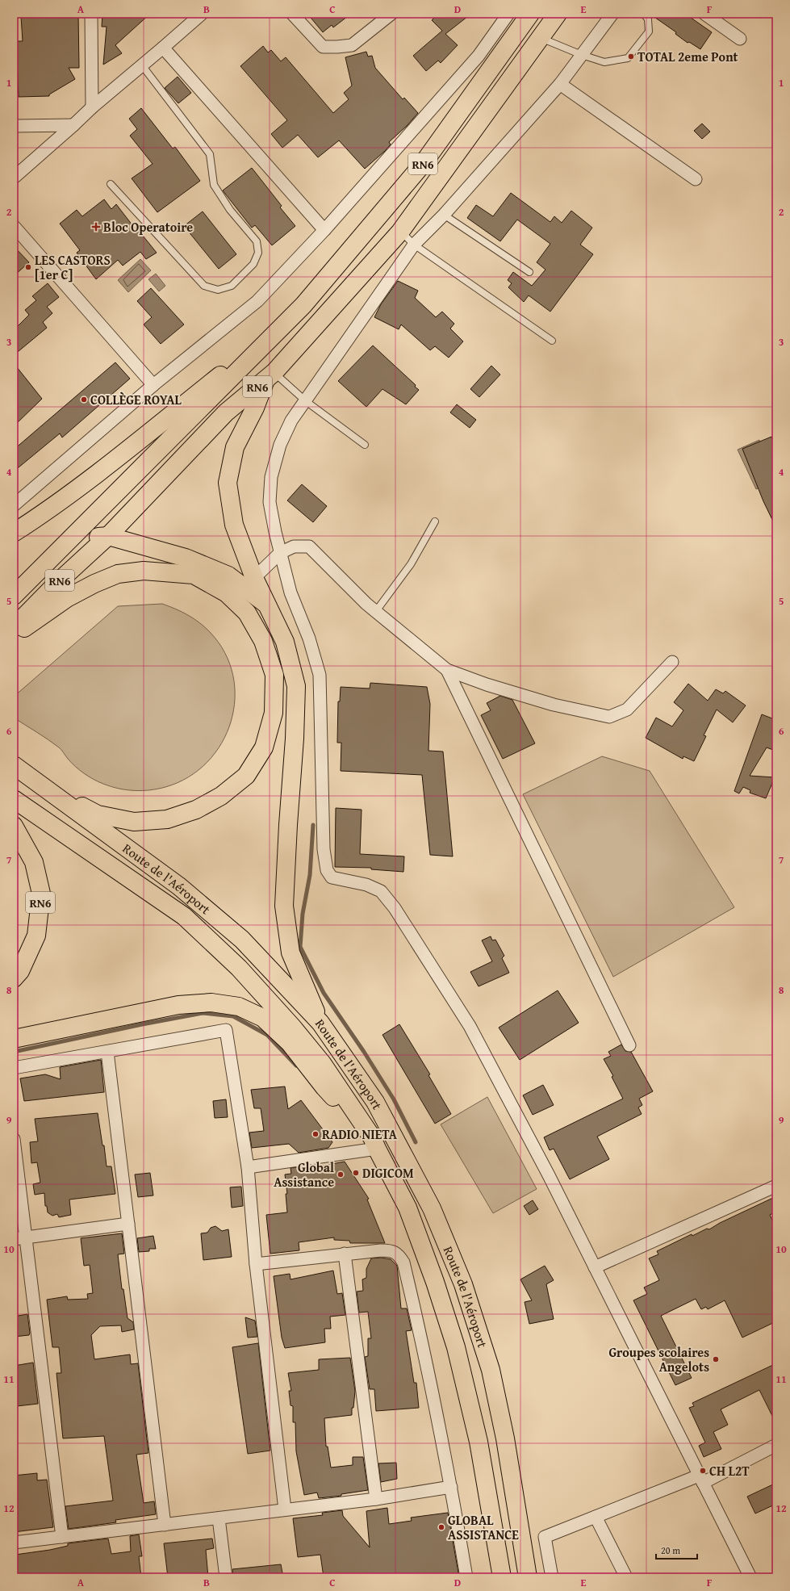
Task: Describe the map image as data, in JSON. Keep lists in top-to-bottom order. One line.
{"streets":{"highway":["RN6","Route de l'Aéroport"]},"places":{"other":["TOTAL 2eme Pont","LES CASTORS [1er C]","COLLÈGE ROYAL","RADIO NIETA","DIGICOM","Global Assistance","Groupes scolaires Angelots","CH L2T","GLOBAL ASSISTANCE"],"health":["Bloc Operatoire"]},"scale_bar":"20 m","grid":{"columns":["A","B","C","D","E","F"],"rows":["1","2","3","4","5","6","7","8","9","10","11","12"]}}
